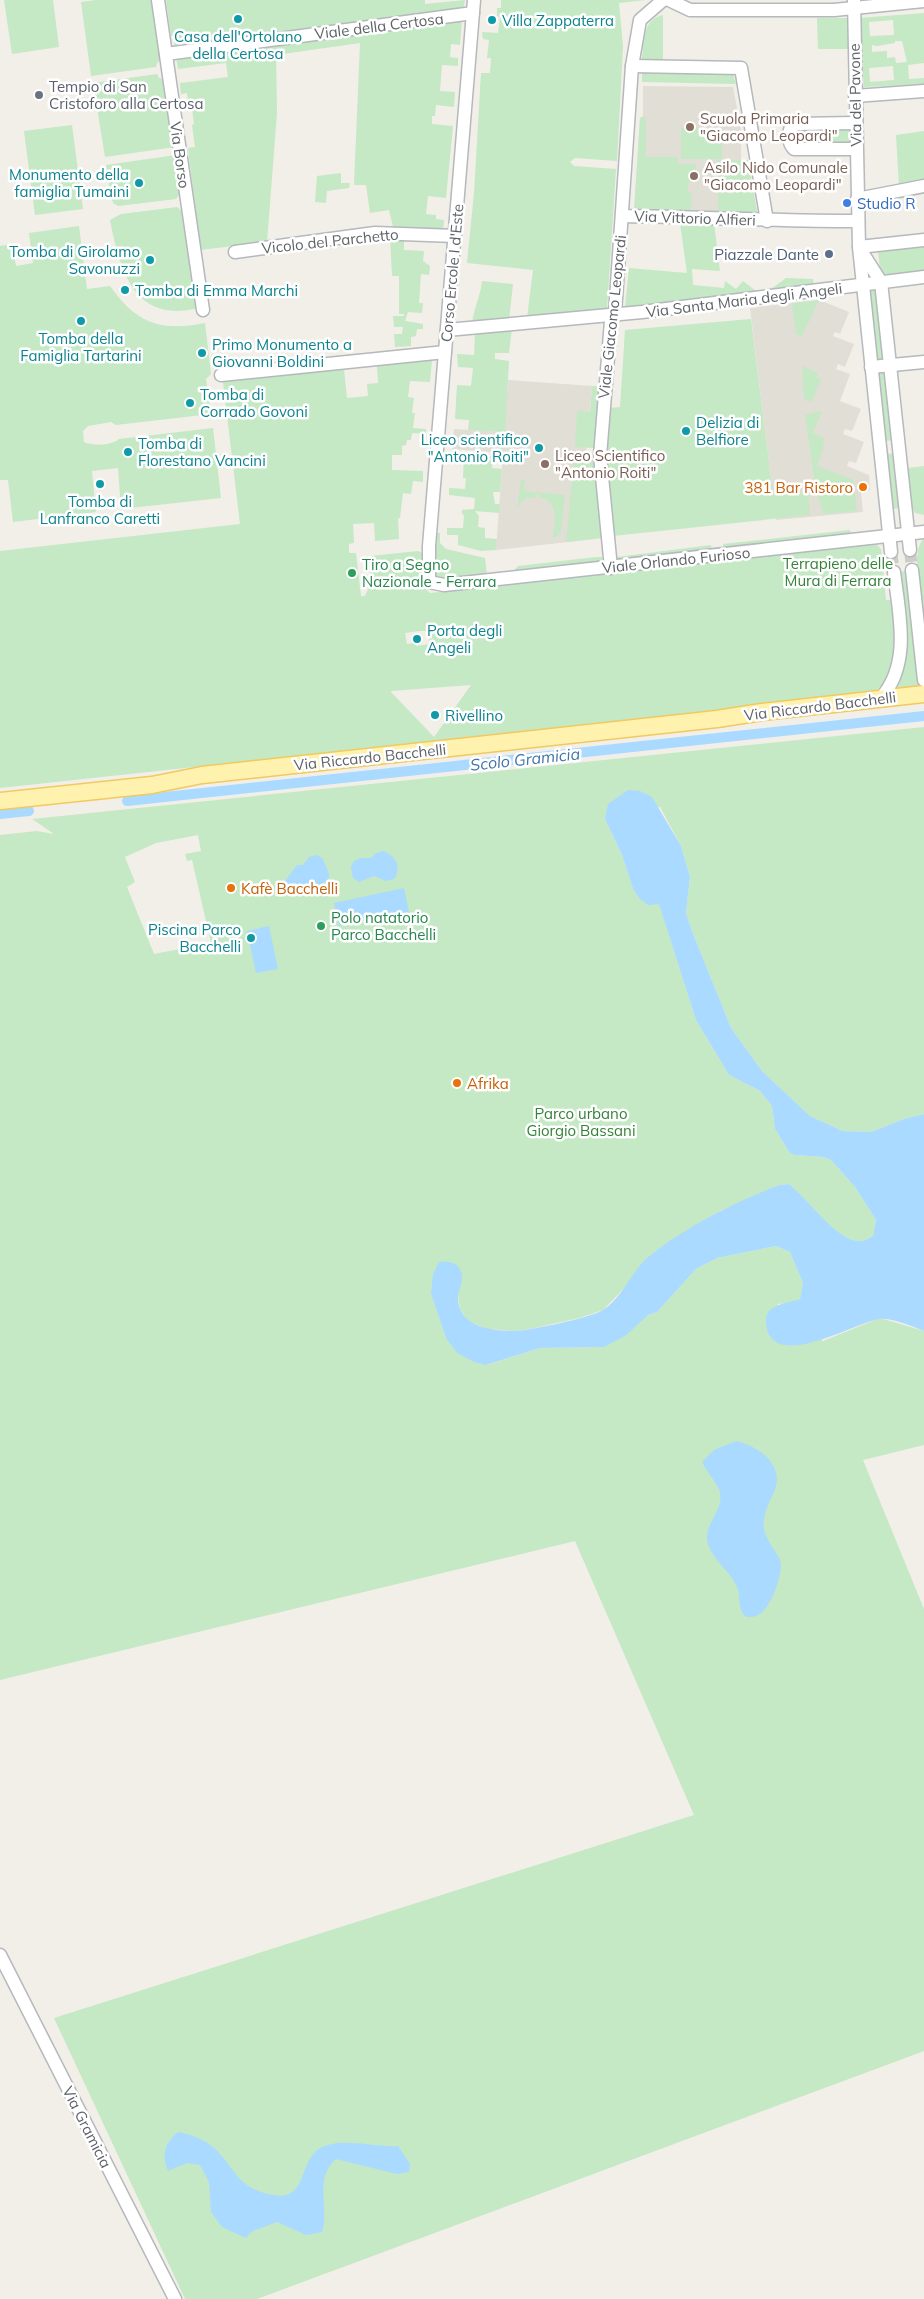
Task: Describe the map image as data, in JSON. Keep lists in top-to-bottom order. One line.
{"streets":{"main road":["Via Riccardo Bacchelli"],"street":["Viale della Certosa","Via del Pavone","Via Borso","Via Vittorio Alfieri","Vicolo del Parchetto","Corso Ercole I d'Este","Via Santa Maria degli Angeli","Viale Giacomo Leopardi","Viale Orlando Furioso","Via Gramicia"]},"crossings":[["Viale della Certosa","Via Borso"],["Viale della Certosa","Corso Ercole I d'Este"],["Via del Pavone","Via Vittorio Alfieri"],["Via del Pavone","Via Santa Maria degli Angeli"],["Via del Pavone","Viale Orlando Furioso"],["Via Vittorio Alfieri","Viale Giacomo Leopardi"],["Vicolo del Parchetto","Corso Ercole I d'Este"],["Corso Ercole I d'Este","Via Santa Maria degli Angeli"],["Corso Ercole I d'Este","Viale Orlando Furioso"],["Via Santa Maria degli Angeli","Viale Giacomo Leopardi"],["Viale Giacomo Leopardi","Viale Orlando Furioso"]],"water":["Scolo Gramicia"],"parks":["Terrapieno delle Mura di Ferrara","Parco urbano Giorgio Bassani"],"places":["Casa dell'Ortolano della Certosa","Villa Zappaterra","Tempio di San Cristoforo alla Certosa","Scuola Primaria \"Giacomo Leopardi\"","Asilo Nido Comunale \"Giacomo Leopardi\"","Monumento della famiglia Tumaini","Studio R","Piazzale Dante","Tomba di Girolamo Savonuzzi","Tomba di Emma Marchi","Tomba della Famiglia Tartarini","Primo Monumento a Giovanni Boldini","Tomba di Corrado Govoni","Delizia di Belfiore","Liceo scientifico \"Antonio Roiti\"","Tomba di Florestano Vancini","Liceo Scientifico \"Antonio Roiti\"","Tomba di Lanfranco Caretti","381 Bar Ristoro","Tiro a Segno Nazionale - Ferrara","Porta degli Angeli","Rivellino","Kafè Bacchelli","Polo natatorio Parco Bacchelli","Piscina Parco Bacchelli","Afrika"]}
